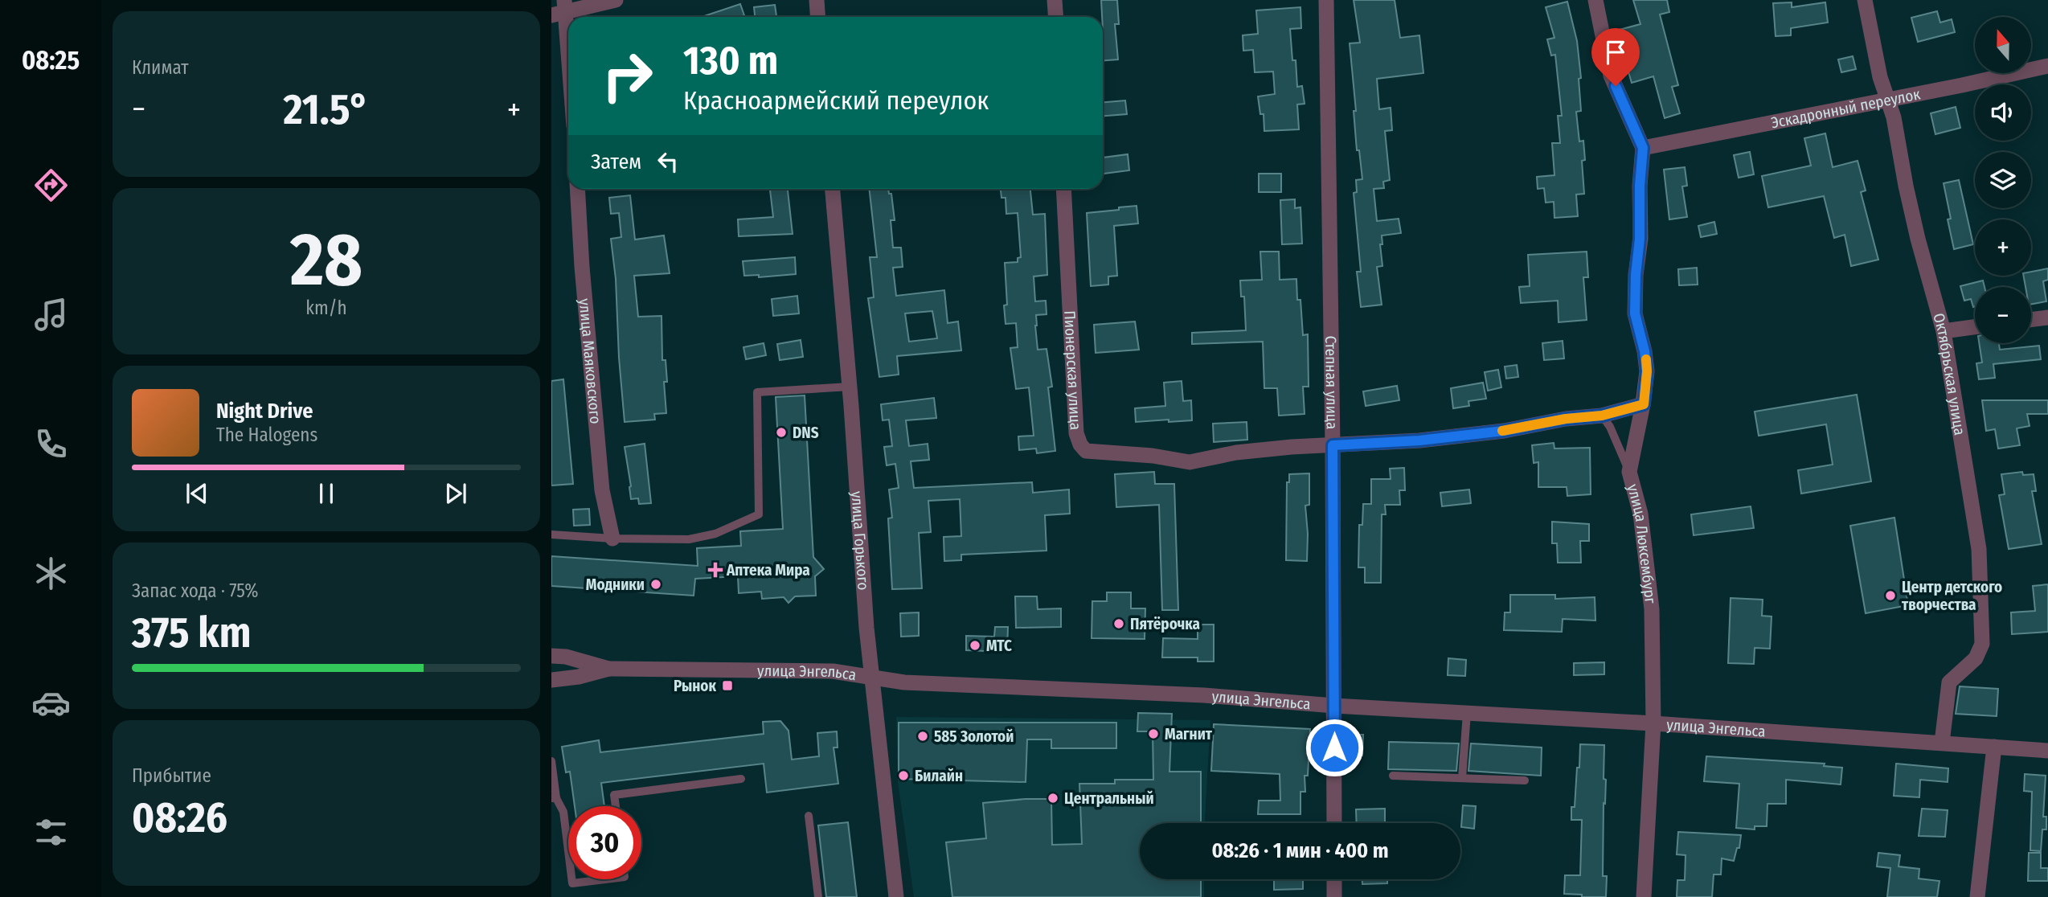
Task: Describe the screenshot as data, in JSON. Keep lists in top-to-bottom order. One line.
{"streets":{"street":["Эскадронный переулок","улица Маяковского","Пионерская улица","Октябрьская улица","Степная улица","улица Горького","улица Люксембург","улица Энгельса"]},"crossings":[["Эскадронный переулок","Октябрьская улица"],["Эскадронный переулок","улица Люксембург"],["Пионерская улица","Степная улица"],["Октябрьская улица","улица Энгельса"],["Степная улица","улица Энгельса"],["улица Горького","улица Энгельса"],["улица Люксембург","улица Энгельса"]],"places":{"other":["DNS","Модники","Центр детского творчества","Пятёрочка","МТС","Магнит","585 Золотой","Билайн","Центральный"],"health":["Аптека Мира"],"transit":["Рынок"]},"north":"top","page":{"tabs":"08:25","tile":["Климат",["28","km/h"],["Запас хода · 75%","375 km"],["Прибытие","08:26"]],"map_buttons":["+","−"],"turn":["130 m","Красноармейский переулок"],"heat":["−","21.5°","+"],"then":"Затем","song":["Night Drive","The Halogens"],"limit":"30","trip":"08:26 · 1 мин · 400 m"}}
